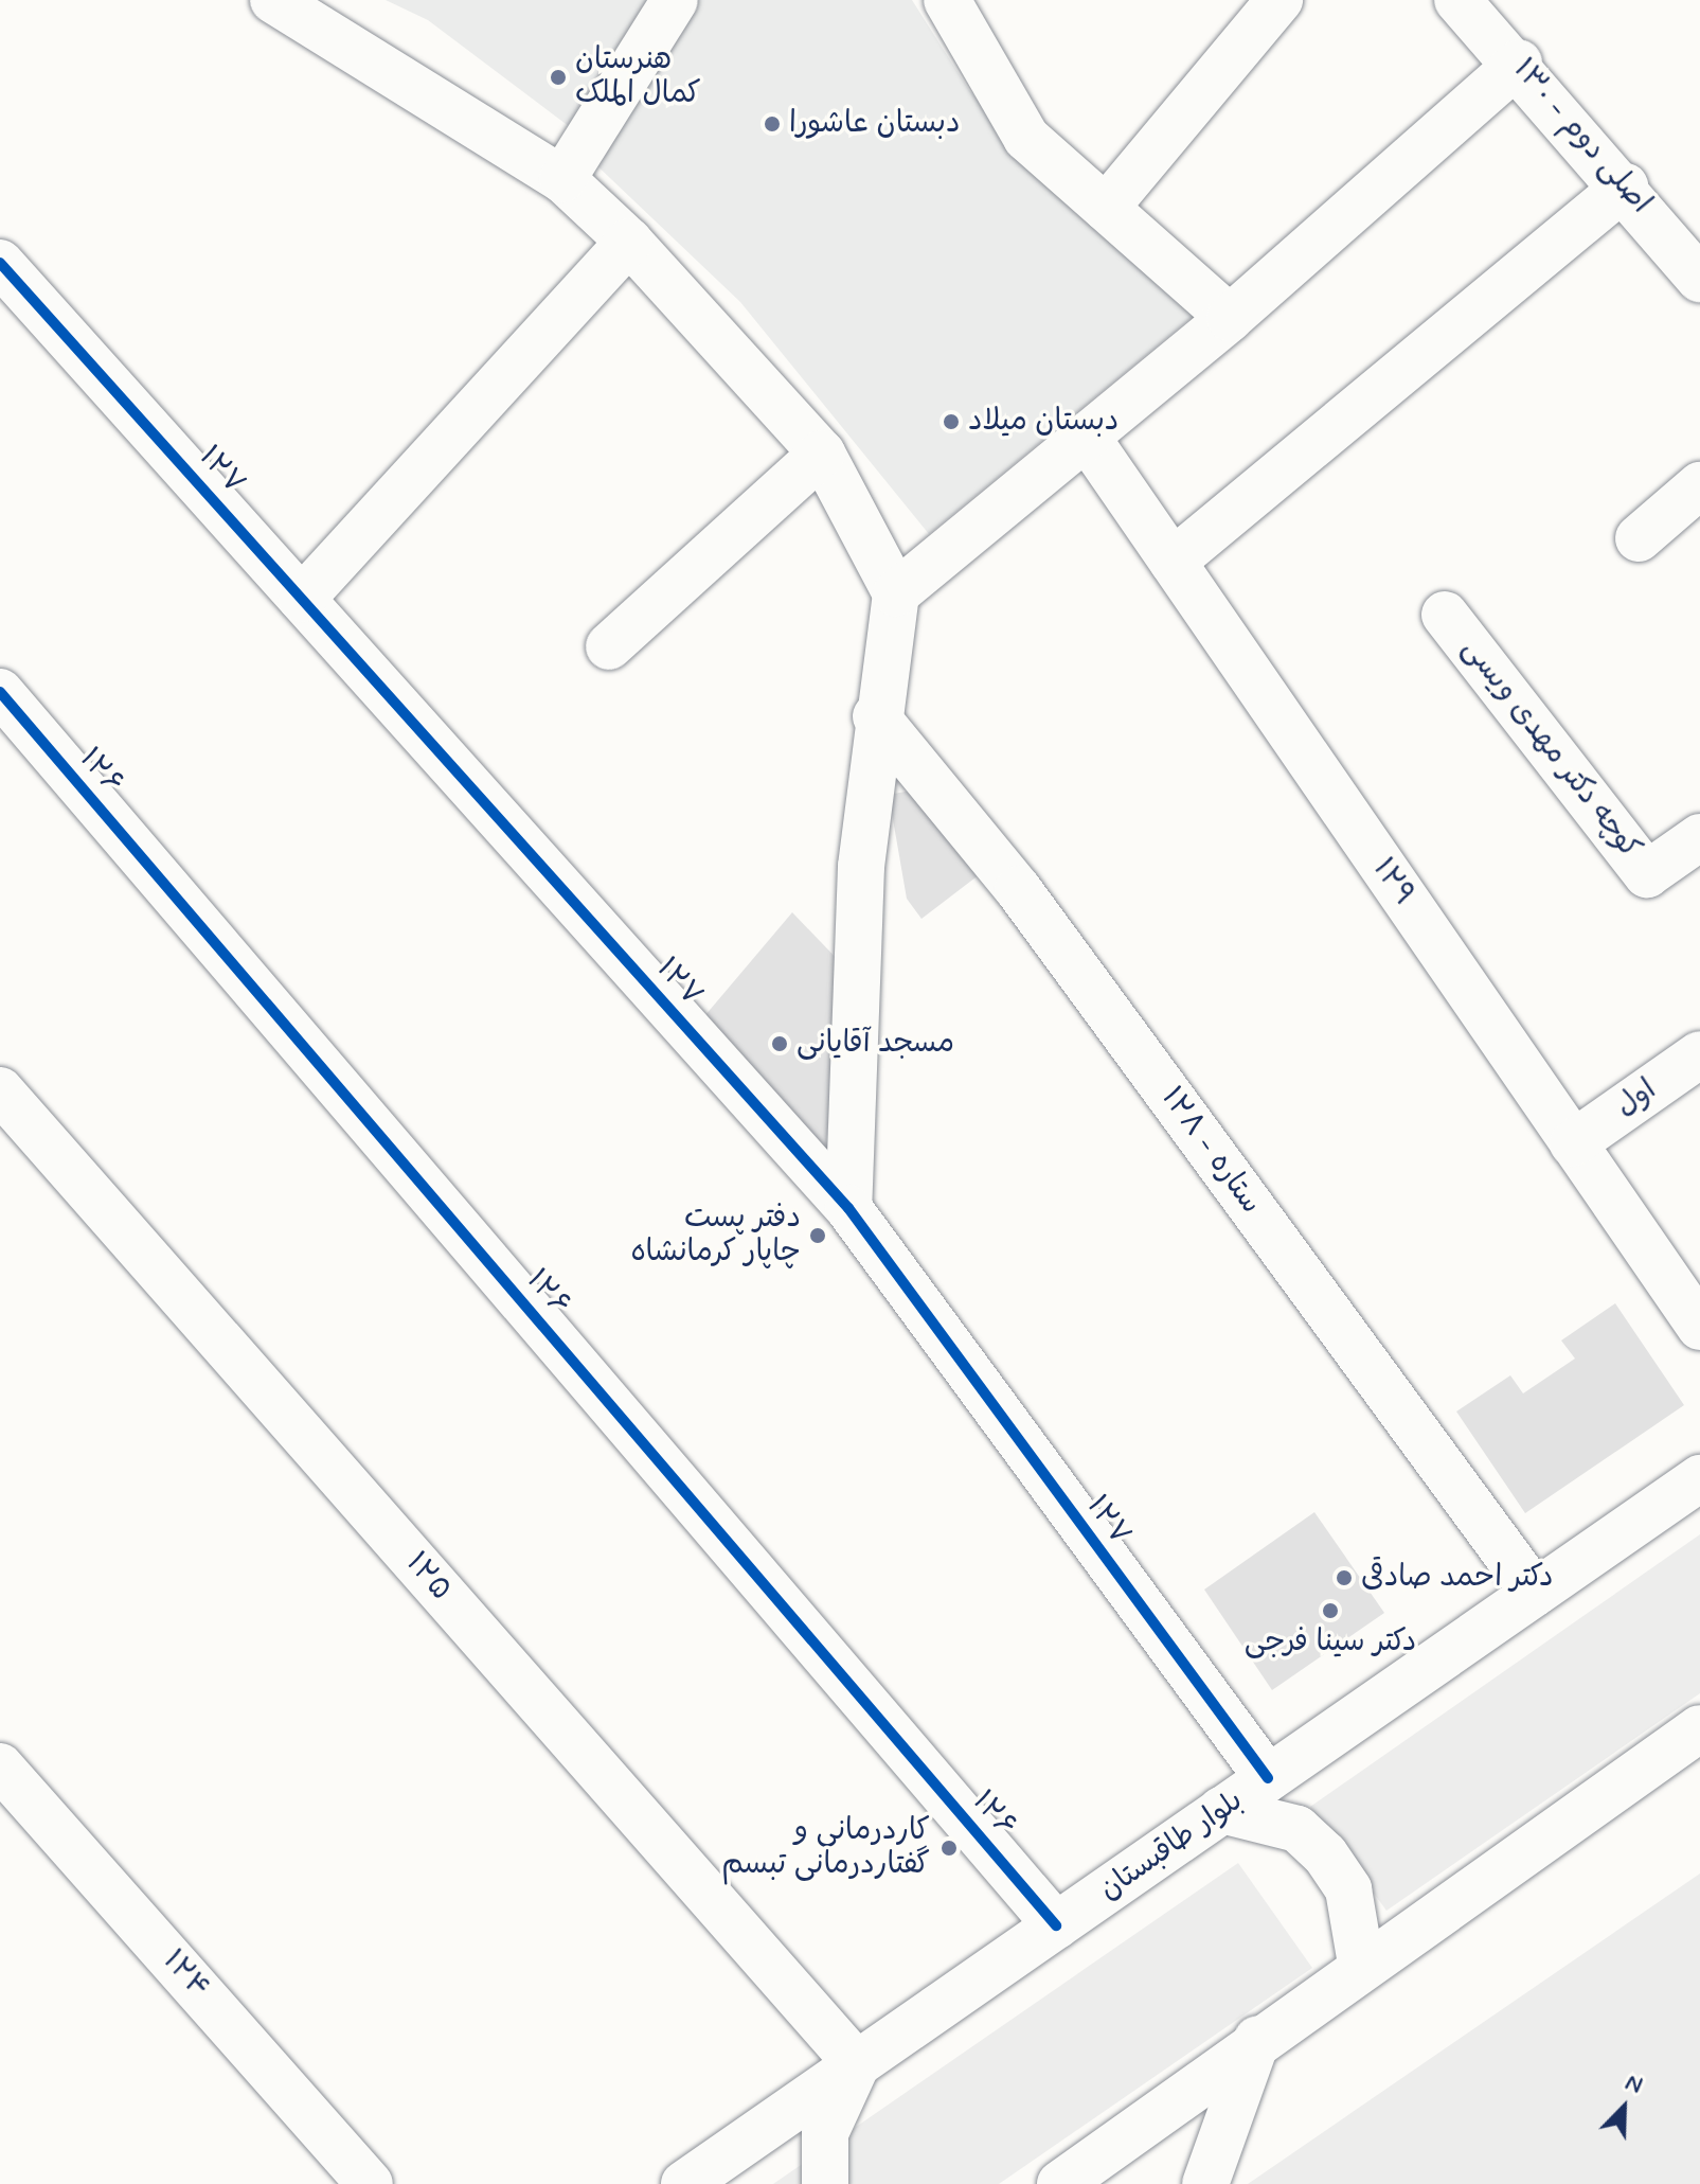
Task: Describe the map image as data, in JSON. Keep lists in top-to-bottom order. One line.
{"streets":{"street":["اصلی دوم - ۱۳۰","۱۲۷","کوچه دکتر مهدی ویسی","۱۲۶","۱۲۹","اول","۱۲۸ - ستاره","۱۲۵","بلوار طاقبستان","۱۲۴"]},"crossings":[["۱۲۷","بلوار طاقبستان"],["۱۲۶","بلوار طاقبستان"],["۱۲۹","اول"],["۱۲۸ - ستاره","بلوار طاقبستان"],["۱۲۵","بلوار طاقبستان"]],"places":["هنرستان کمال الملک","دبستان عاشورا","دبستان میلاد","مسجد آقایانی","دفتر پست چاپار کرمانشاه","دکتر احمد صادقی","دکتر سینا فرجی","کاردرمانی و گفتاردرمانی تبسم"],"north":"top right"}
